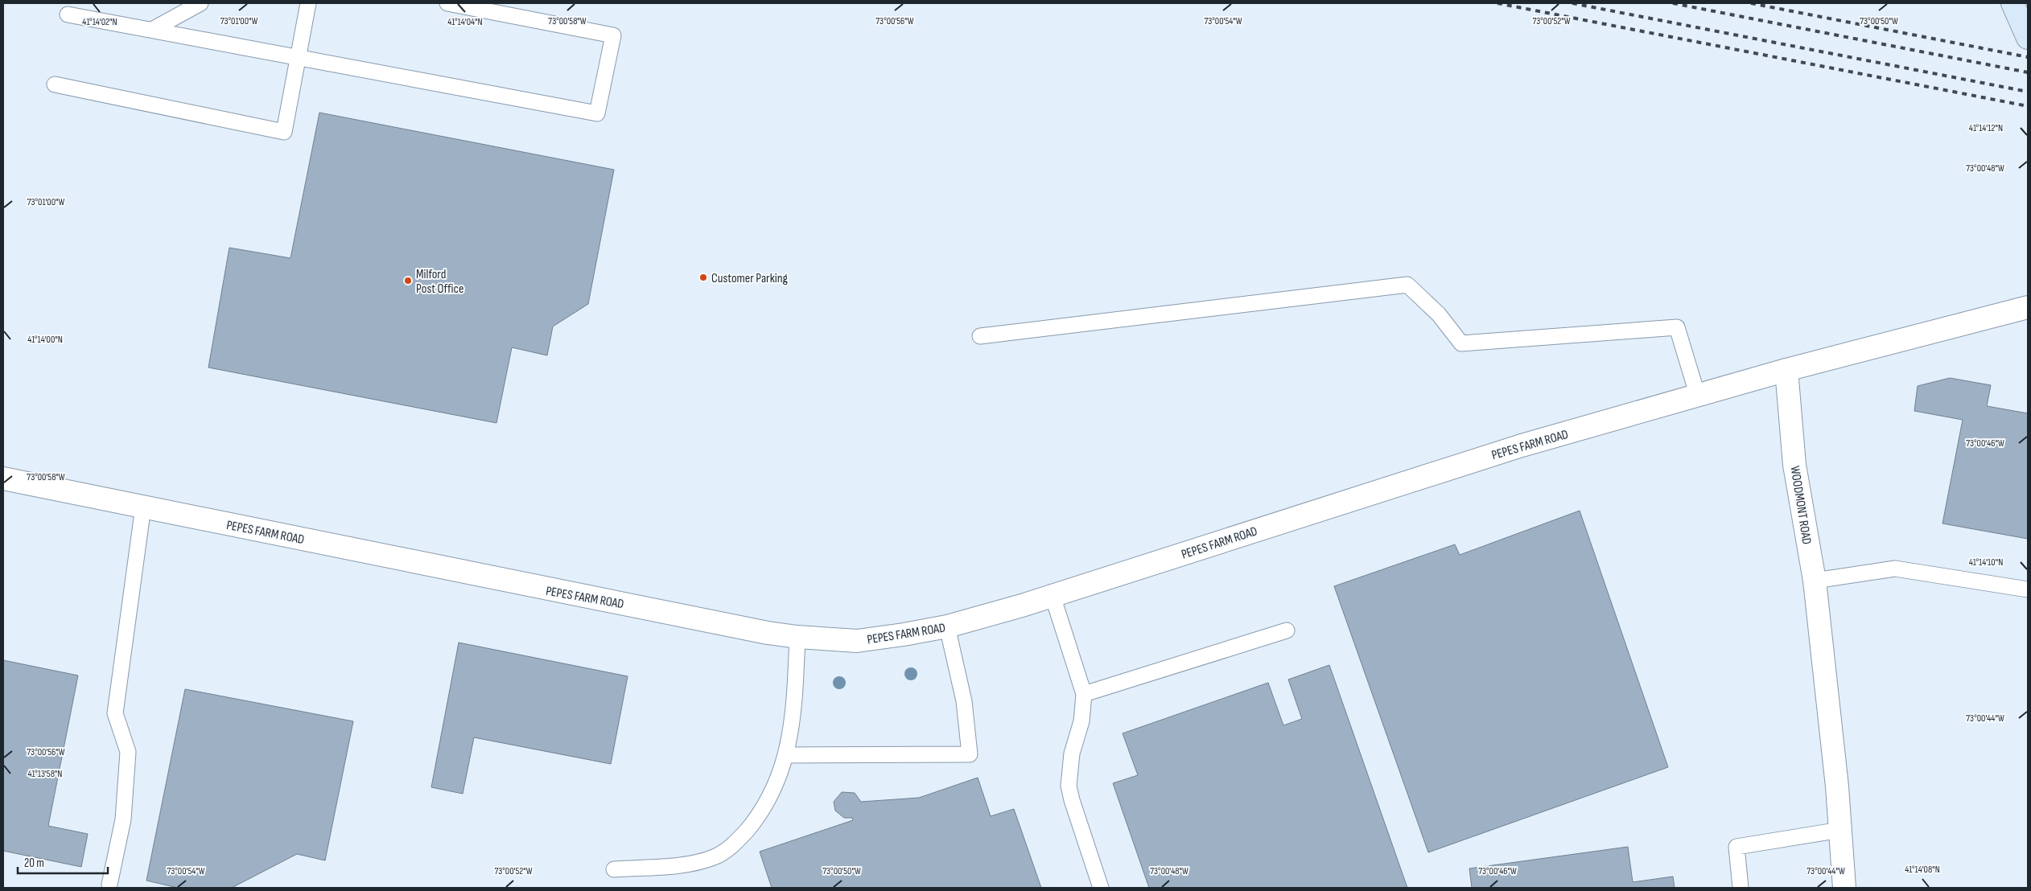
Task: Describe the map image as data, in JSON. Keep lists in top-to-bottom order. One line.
{"streets":{"street":["PEPES FARM ROAD","WOODMONT ROAD"]},"crossings":[["PEPES FARM ROAD","WOODMONT ROAD"]],"places":["Customer Parking","Milford Post Office"],"scale_bar":"20 m","coordinates":["73°01'00\"W","73°00'58\"W","73°00'56\"W","73°00'54\"W","73°00'52\"W","73°00'50\"W","41°14'02\"N","41°14'04\"N","41°14'12\"N","73°00'48\"W","41°14'00\"N","73°00'46\"W","41°14'10\"N","73°00'44\"W","41°13'58\"N","41°14'08\"N"]}
